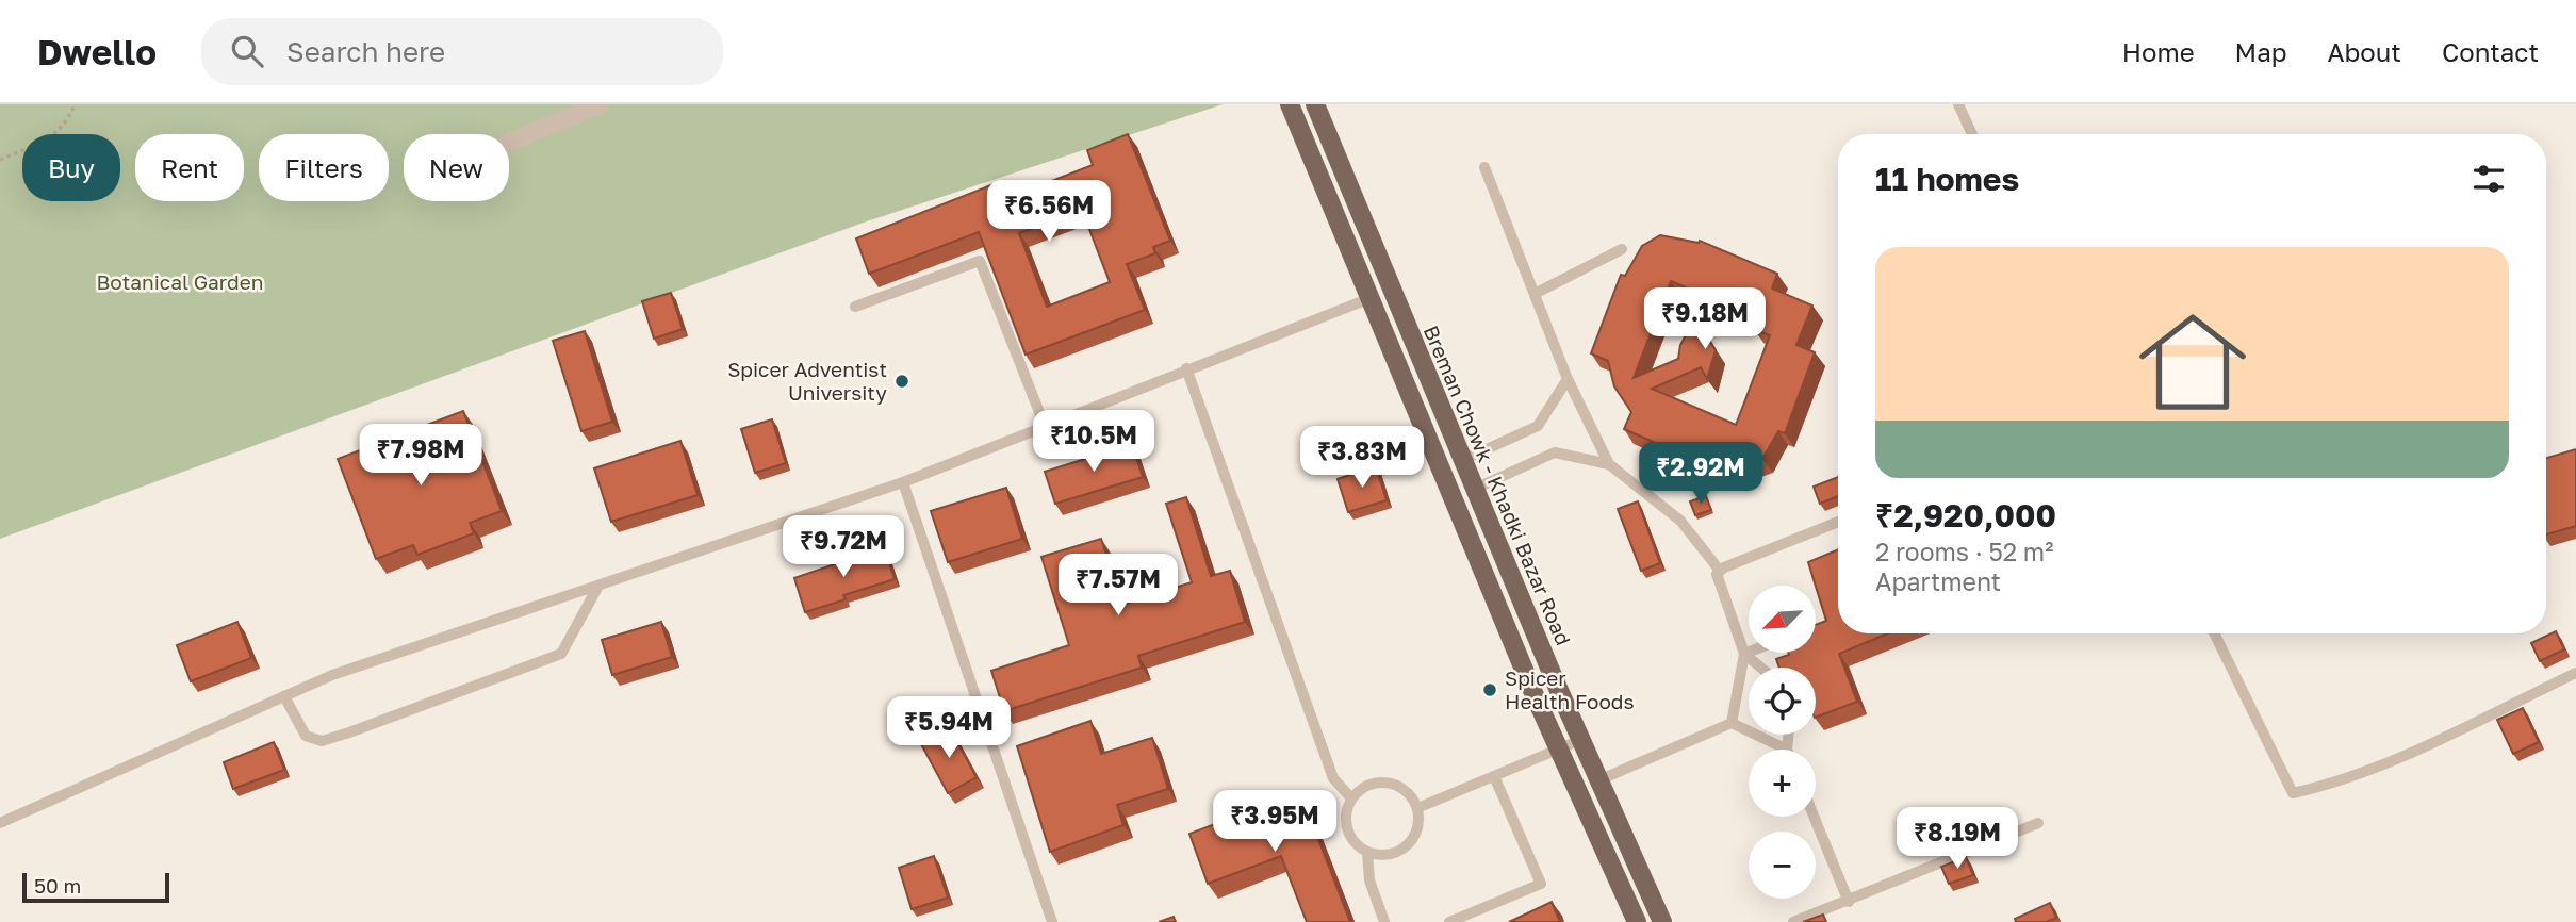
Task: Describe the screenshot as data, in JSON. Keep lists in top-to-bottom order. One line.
{"streets":{"main road":["Breman Chowk - Khadki Bazar Road"]},"parks":["Botanical Garden"],"places":["Spicer Adventist University","Spicer Health Foods"],"scale_bar":"50 m","north":"bottom left","page":{"header":"Dwello","search":"Search here","nav":["Home","Map","About","Contact"],"chip":["Buy","Rent","Filters","New"],"heading":"11 homes","price":["₹6.56M","₹9.18M","₹10.5M","₹7.98M","₹3.83M","₹2.92M","₹9.72M","₹7.57M","₹5.94M","₹3.95M","₹8.19M"],"list":[{"name":"₹2,920,000","note":"2 rooms · 52 m² · Apartment"}],"map_buttons":["+","−"],"scale":"50 m"}}
